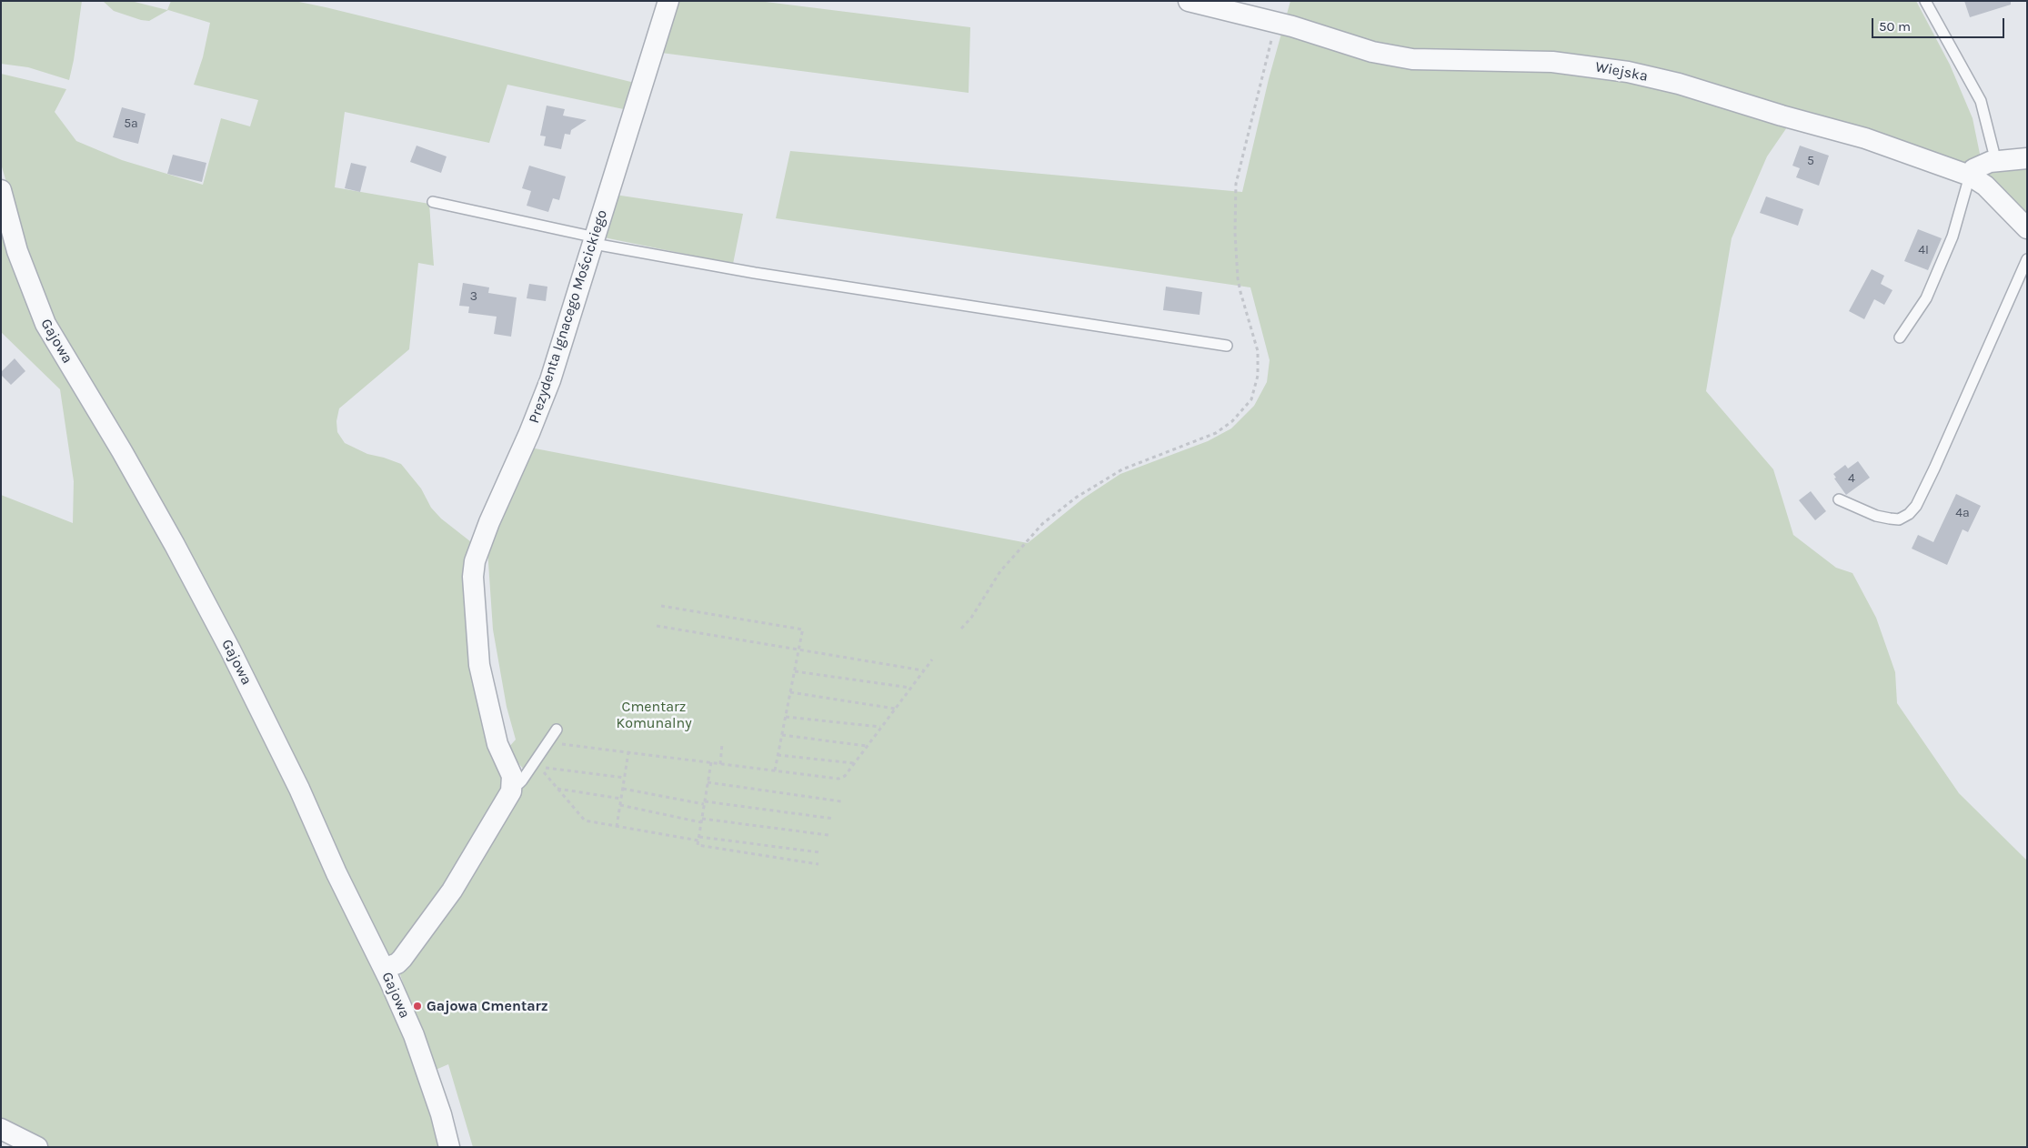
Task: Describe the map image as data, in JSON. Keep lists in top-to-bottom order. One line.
{"streets":{"street":["Wiejska","Prezydenta Ignacego Mościckiego","Gajowa"]},"parks":["Cmentarz Komunalny"],"places":["Gajowa Cmentarz"],"house_numbers":["5a","5","4I","3","4","4a"],"scale_bar":"50 m"}
